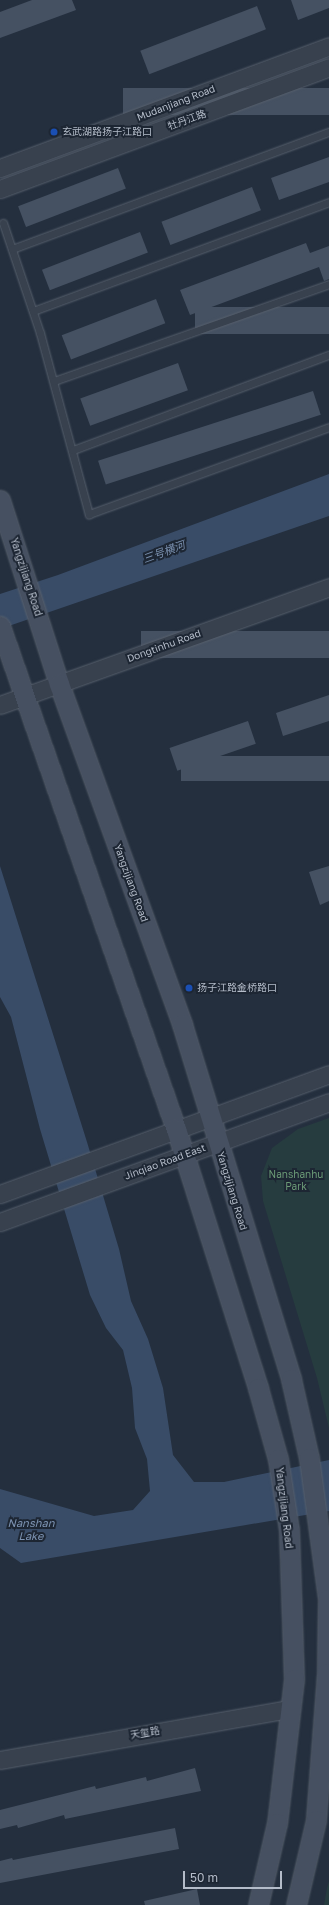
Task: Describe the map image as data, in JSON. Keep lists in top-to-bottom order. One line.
{"streets":{"main road":["Yangzijiang Road"],"street":["Mudanjiang Road","牡丹江路","Dongtinhu Road","Jinqiao Road East","天玺路"]},"crossings":[["Yangzijiang Road","Dongtinhu Road"],["Yangzijiang Road","Jinqiao Road East"],["Yangzijiang Road","天玺路"]],"water":["三号横河","Nanshan Lake"],"parks":["Nanshanhu Park"],"places":["玄武湖路扬子江路口","扬子江路金桥路口"],"scale_bar":"50 m"}
